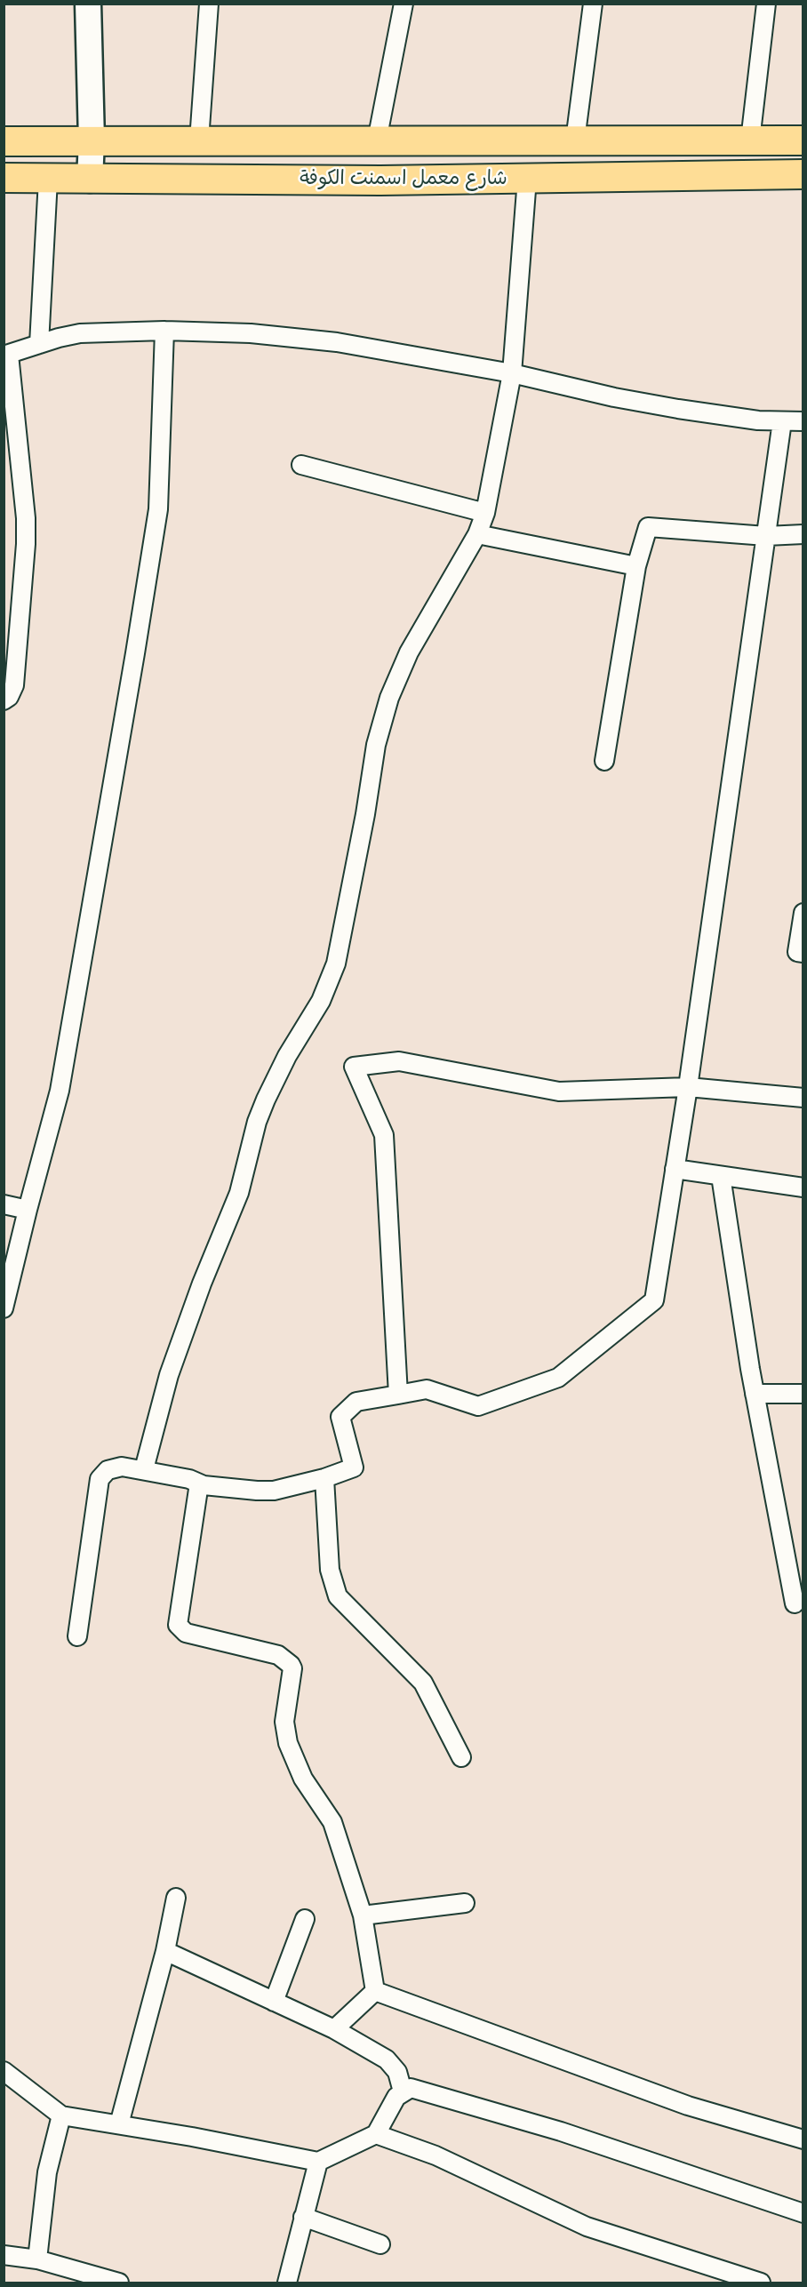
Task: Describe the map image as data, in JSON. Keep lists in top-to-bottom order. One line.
{"streets":{"main road":["شارع معمل اسمنت الكوفة"]}}
